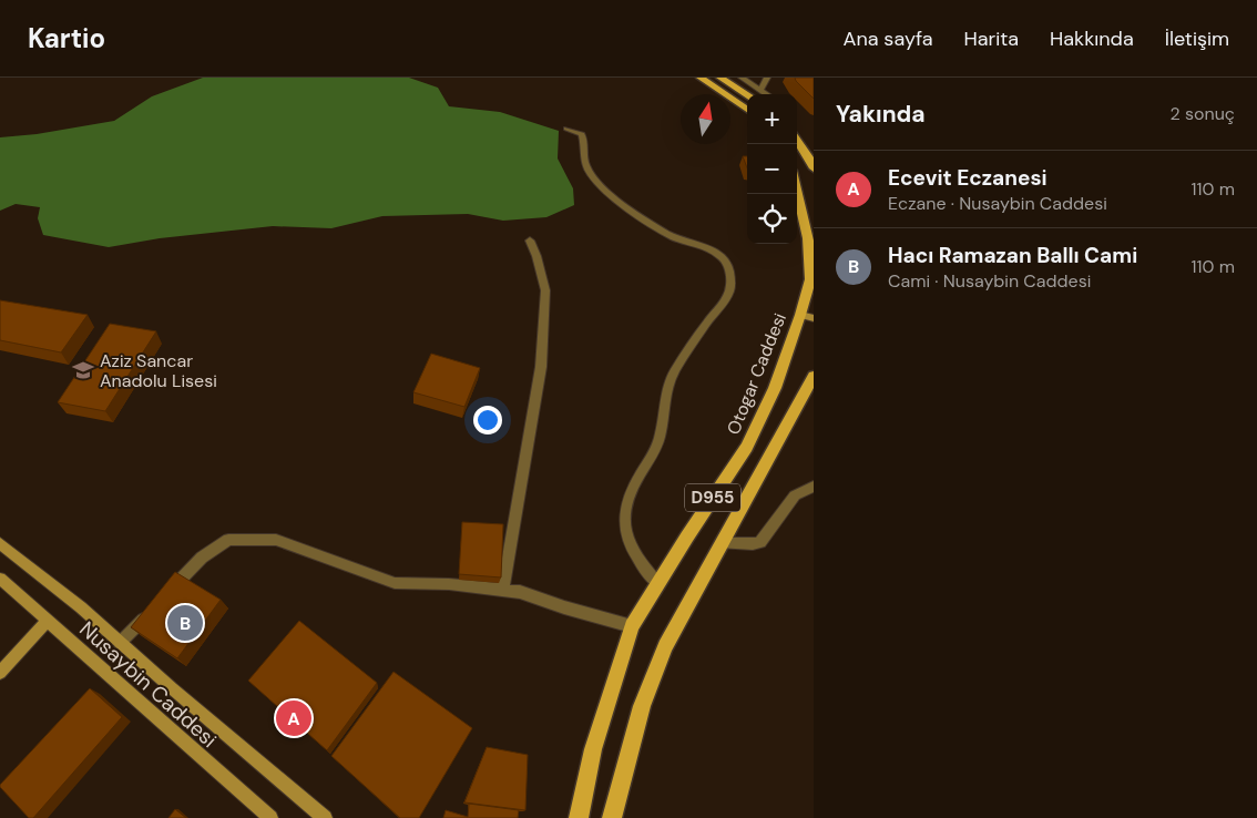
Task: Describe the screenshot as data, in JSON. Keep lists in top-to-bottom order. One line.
{"streets":{"main road":["Otogar Caddesi","D955","Nusaybin Caddesi"]},"places":{"school or university":["Aziz Sancar Anadolu Lisesi"]},"north":"top","page":{"header":"Kartio","nav":["Ana sayfa","Harita","Hakkında","İletişim"],"heading":["Yakında","2 sonuç"],"map_buttons":["+","−"],"list":[{"mark":"A","name":"Ecevit Eczanesi","note":"Eczane · Nusaybin Caddesi","value":"110 m"},{"mark":"B","name":"Hacı Ramazan Ballı Cami","note":"Cami · Nusaybin Caddesi","value":"110 m"}],"pins":["B","A"]}}
